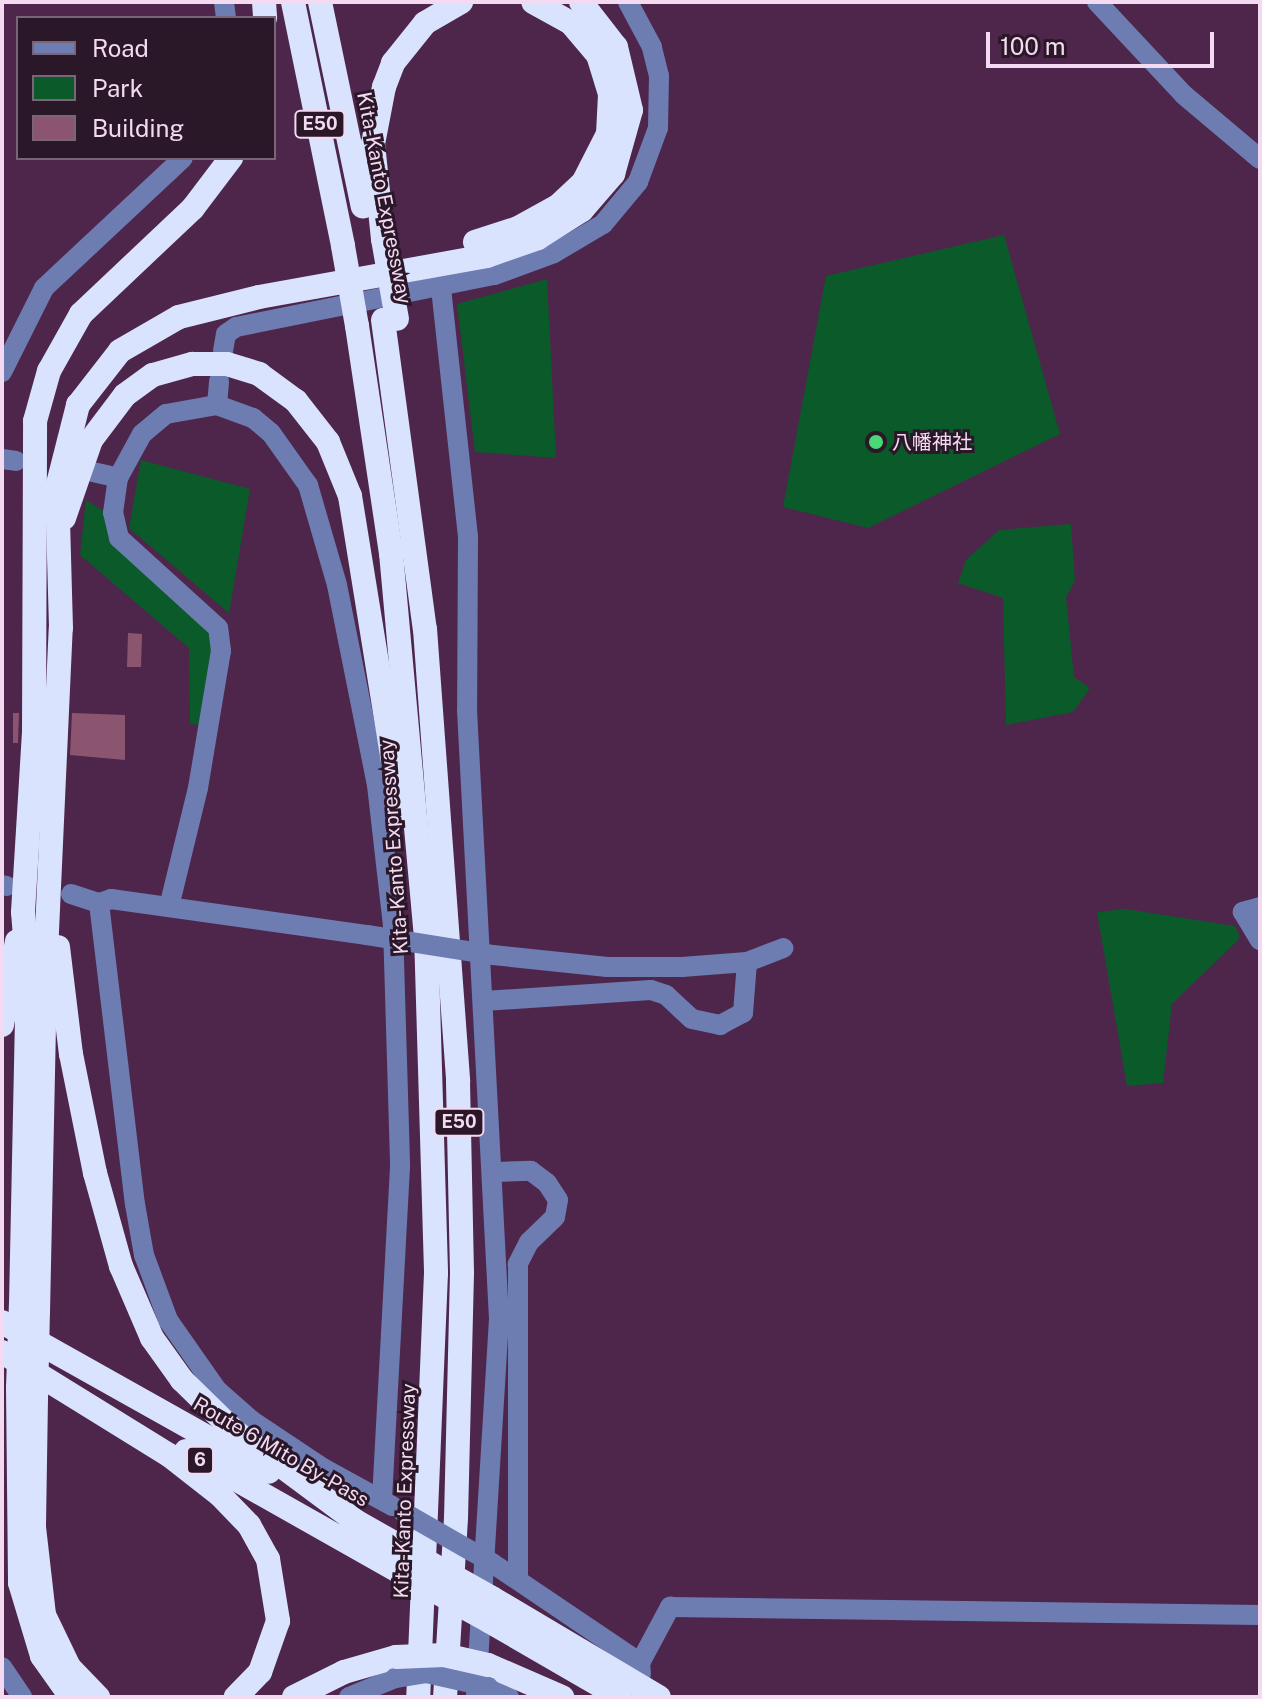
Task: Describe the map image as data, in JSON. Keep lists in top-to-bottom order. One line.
{"streets":{"highway":["E50","Kita-Kanto Expressway","Route 6 Mito By-Pass","6"]},"places":["八幡神社"],"legend":["Road","Park","Building"],"scale_bar":"100 m"}
